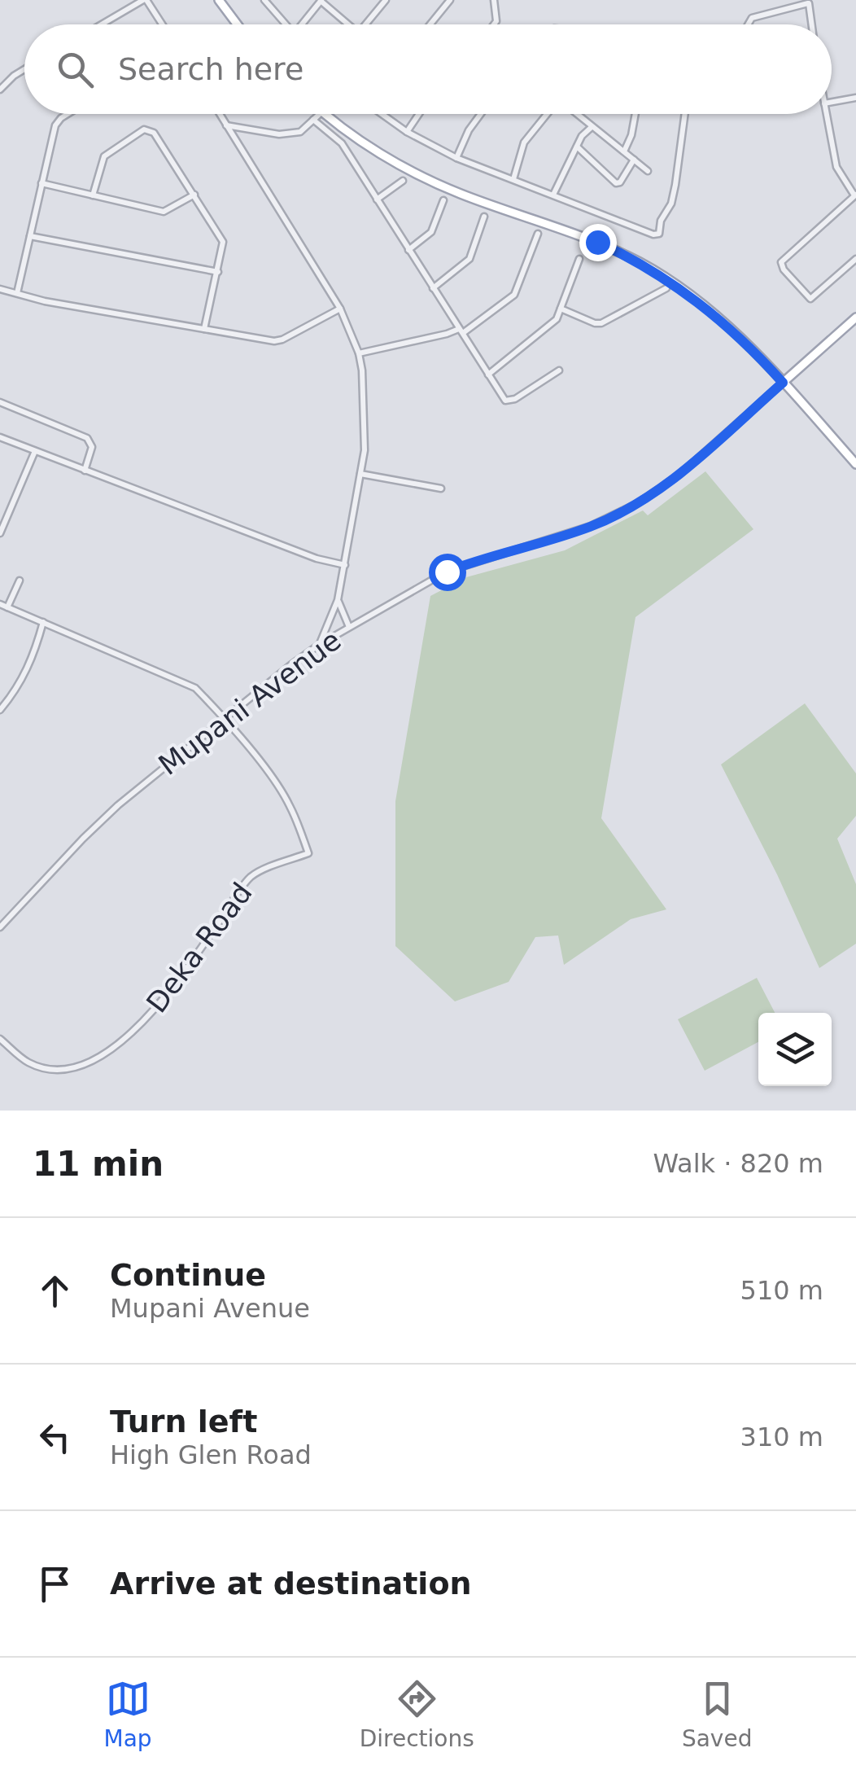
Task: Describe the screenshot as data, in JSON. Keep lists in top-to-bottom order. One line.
{"streets":{"street":["Mupani Avenue","Deka Road"]},"crossings":[["Mupani Avenue","Deka Road"]],"page":{"search":"Search here","heading":["11 min","Walk · 820 m"],"list":[["Continue","Mupani Avenue","510 m"],["Turn left","High Glen Road","310 m"],"Arrive at destination"],"nav":["Map","Directions","Saved"]}}
